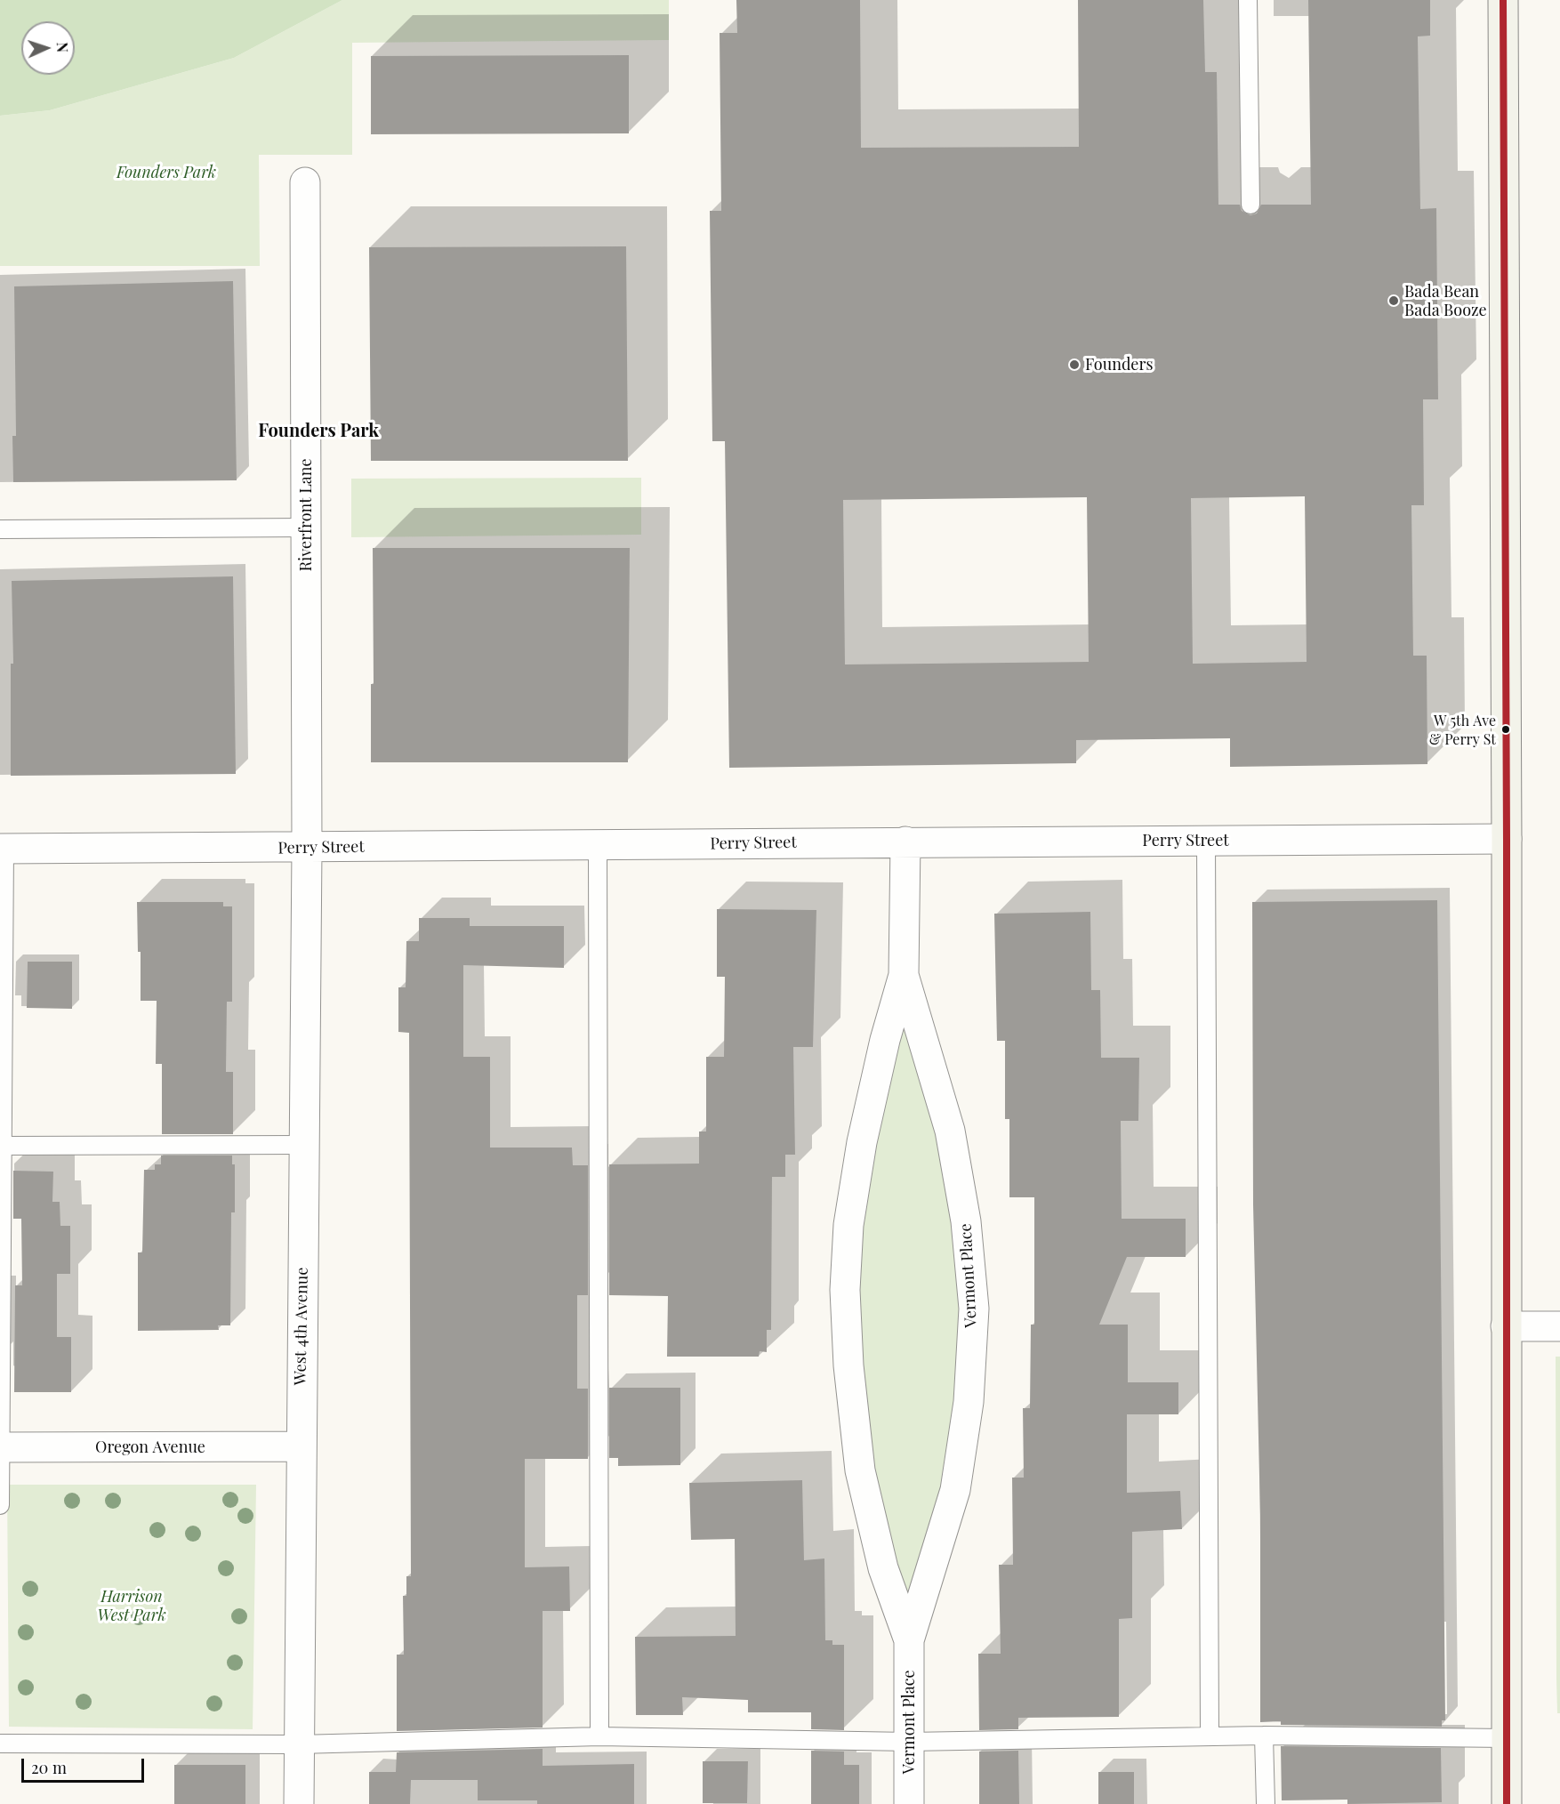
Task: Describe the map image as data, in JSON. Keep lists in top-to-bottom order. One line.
{"streets":{"street":["Riverfront Lane","Perry Street","Vermont Place","West 4th Avenue","Oregon Avenue"]},"crossings":[["Riverfront Lane","Perry Street"],["Riverfront Lane","West 4th Avenue"],["Perry Street","Vermont Place"],["Perry Street","West 4th Avenue"],["West 4th Avenue","Oregon Avenue"]],"districts":["Founders Park"],"parks":["Founders Park","Harrison West Park"],"places":["Bada Bean Bada Booze","Founders","W 5th Ave & Perry St"],"scale_bar":"20 m","north":"right"}
